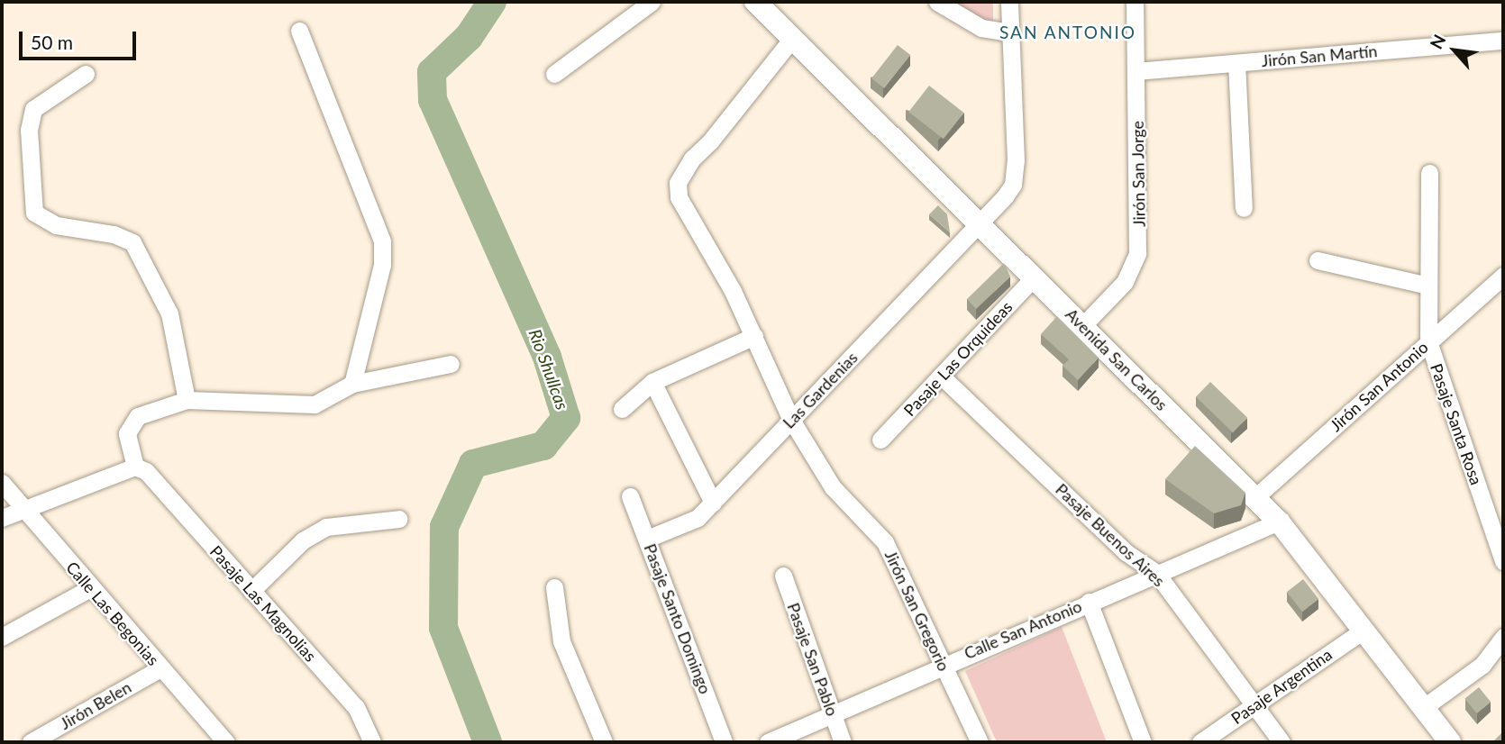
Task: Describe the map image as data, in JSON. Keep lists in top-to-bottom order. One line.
{"streets":{"main road":["Avenida San Carlos"],"street":["Jirón San Martín","Jirón San Jorge","Pasaje Las Orquideas","Jirón San Antonio","Las Gardenias","Pasaje Santa Rosa","Pasaje Buenos Aires","Pasaje Las Magnolias","Jirón San Gregorio","Calle Las Begonias","Pasaje Santo Domingo","Calle San Antonio","Pasaje San Pablo","Pasaje Argentina","Jirón Belen"]},"crossings":[["Jirón San Martín","Jirón San Jorge"],["Jirón San Jorge","Avenida San Carlos"],["Pasaje Las Orquideas","Avenida San Carlos"],["Pasaje Las Orquideas","Pasaje Buenos Aires"],["Avenida San Carlos","Jirón San Antonio"],["Avenida San Carlos","Las Gardenias"],["Avenida San Carlos","Jirón San Gregorio"],["Avenida San Carlos","Calle San Antonio"],["Avenida San Carlos","Pasaje Argentina"],["Jirón San Antonio","Pasaje Santa Rosa"],["Las Gardenias","Jirón San Gregorio"],["Las Gardenias","Pasaje Santo Domingo"],["Pasaje Buenos Aires","Calle San Antonio"],["Pasaje Buenos Aires","Pasaje Argentina"],["Jirón San Gregorio","Calle San Antonio"],["Calle Las Begonias","Jirón Belen"],["Calle San Antonio","Pasaje San Pablo"]],"districts":["SAN ANTONIO"],"water":["Rio Shullcas"],"scale_bar":"50 m","north":"top left"}
